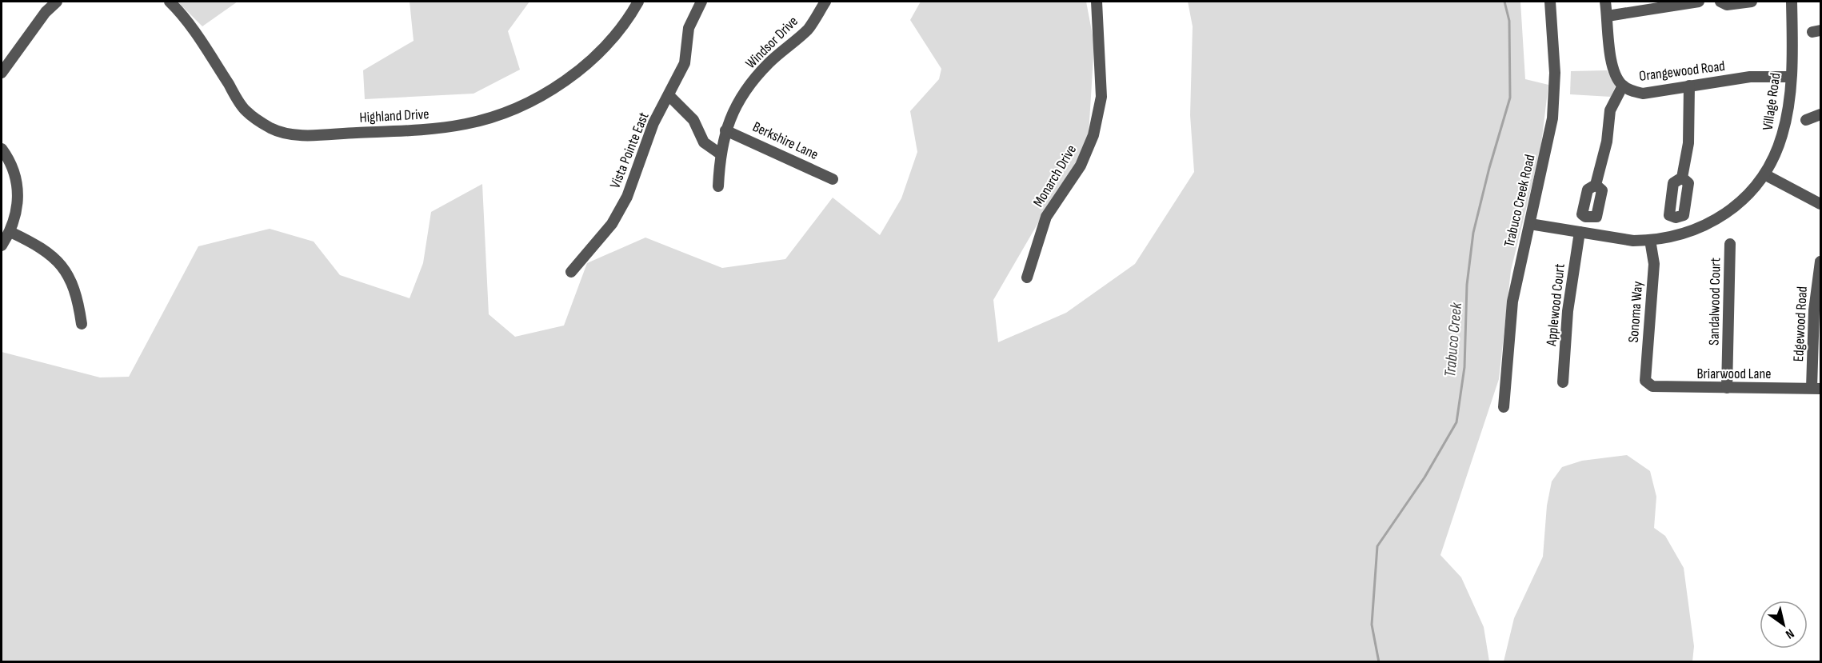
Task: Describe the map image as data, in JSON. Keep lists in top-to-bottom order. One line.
{"streets":{"street":["Windsor Drive","Orangewood Road","Village Road","Highland Drive","Berkshire Lane","Vista Pointe East","Monarch Drive","Trabuco Creek Road","Sandalwood Court","Applewood Court","Sonoma Way","Edgewood Road","Briarwood Lane"]},"crossings":[["Windsor Drive","Berkshire Lane"],["Orangewood Road","Village Road"],["Village Road","Trabuco Creek Road"],["Village Road","Applewood Court"],["Village Road","Sonoma Way"],["Sandalwood Court","Briarwood Lane"],["Sonoma Way","Briarwood Lane"],["Edgewood Road","Briarwood Lane"]],"water":["Trabuco Creek"],"north":"bottom right"}
